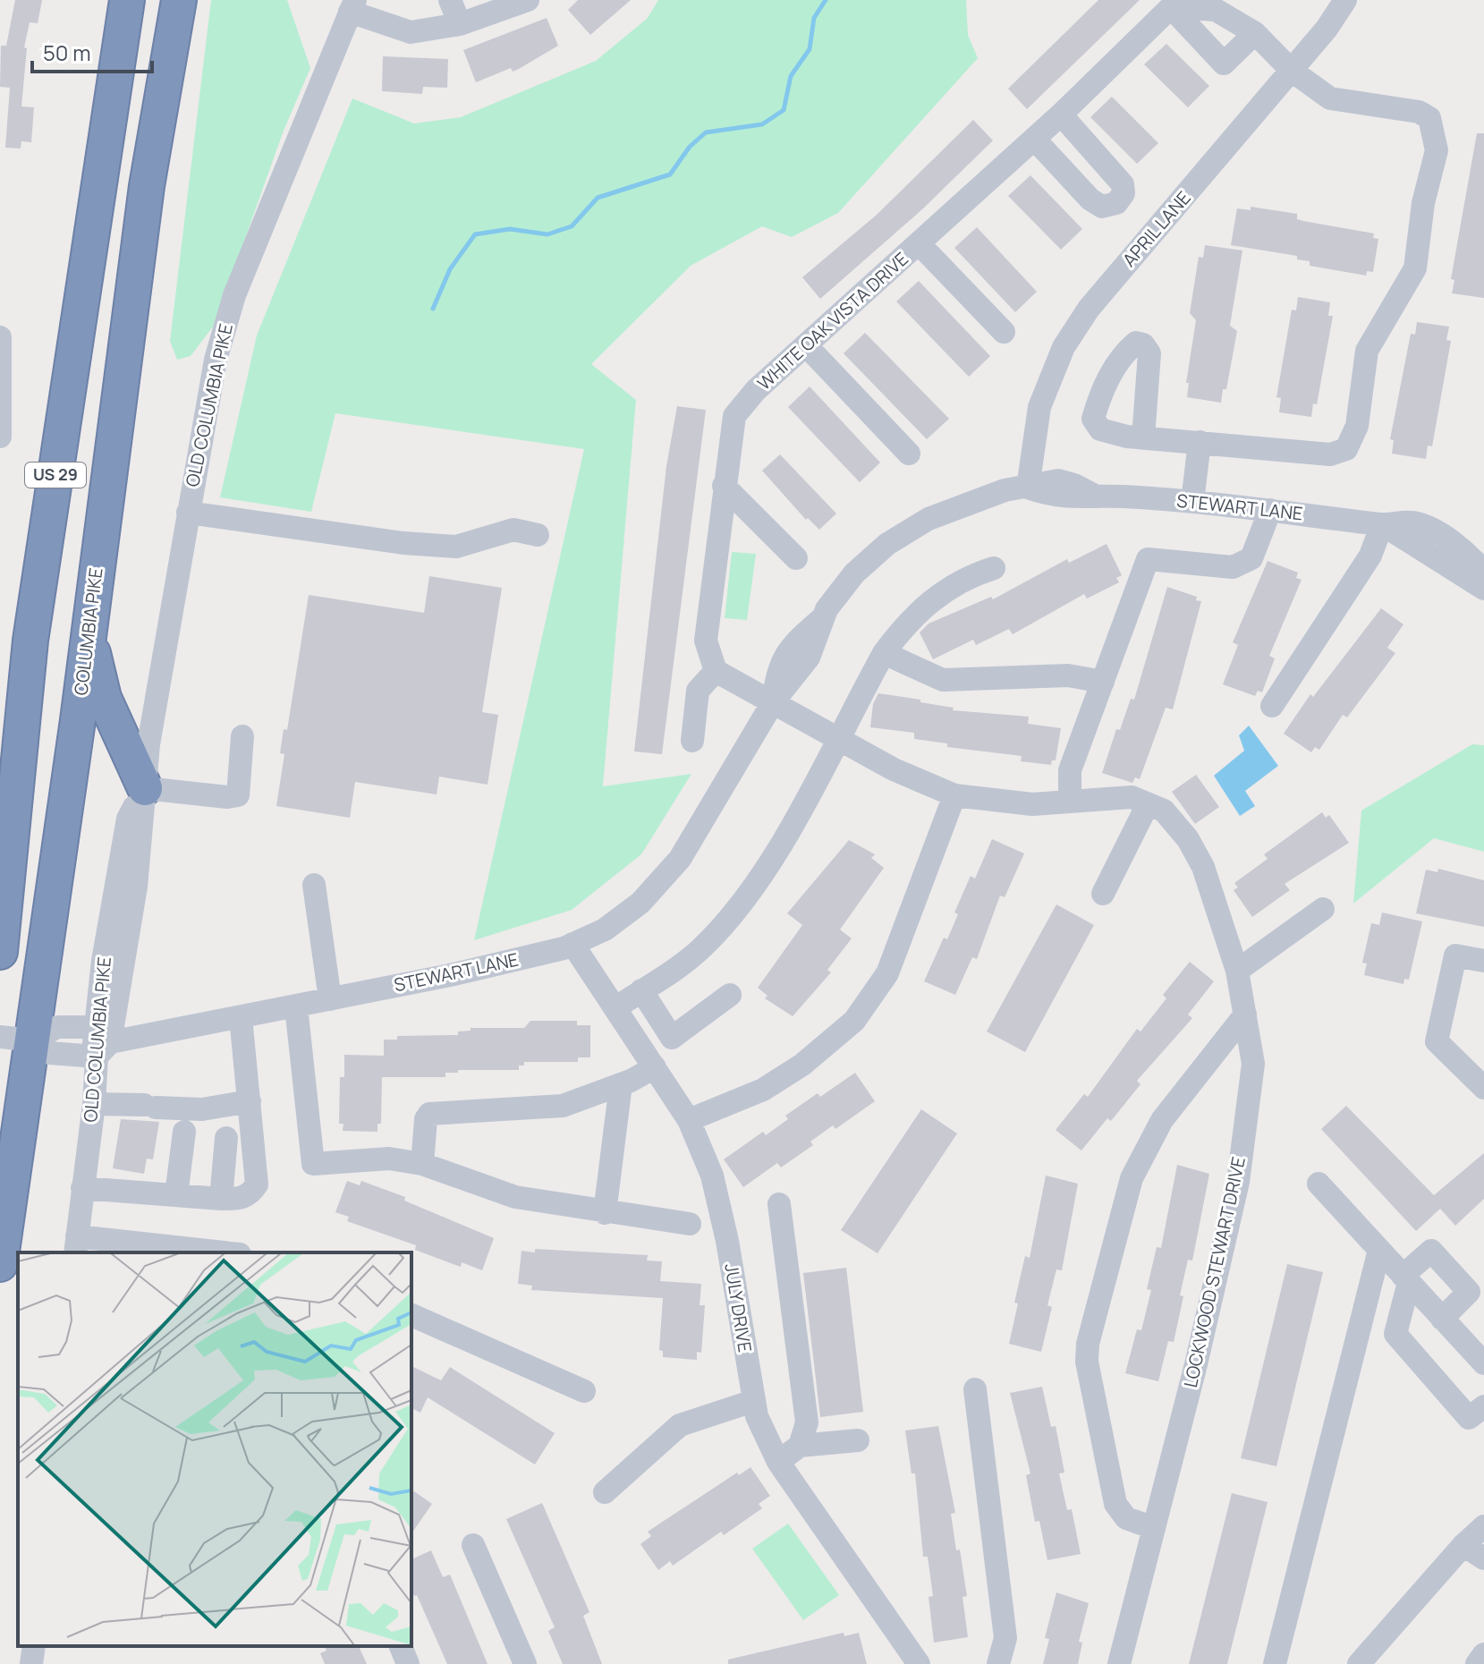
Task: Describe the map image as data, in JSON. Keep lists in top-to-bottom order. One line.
{"streets":{"highway":["US 29","COLUMBIA PIKE"],"street":["APRIL LANE","WHITE OAK VISTA DRIVE","OLD COLUMBIA PIKE","STEWART LANE","LOCKWOOD STEWART DRIVE","JULY DRIVE"]},"crossings":[["APRIL LANE","STEWART LANE"],["OLD COLUMBIA PIKE","STEWART LANE"],["STEWART LANE","COLUMBIA PIKE"],["STEWART LANE","LOCKWOOD STEWART DRIVE"],["STEWART LANE","JULY DRIVE"]],"scale_bar":"50 m"}
